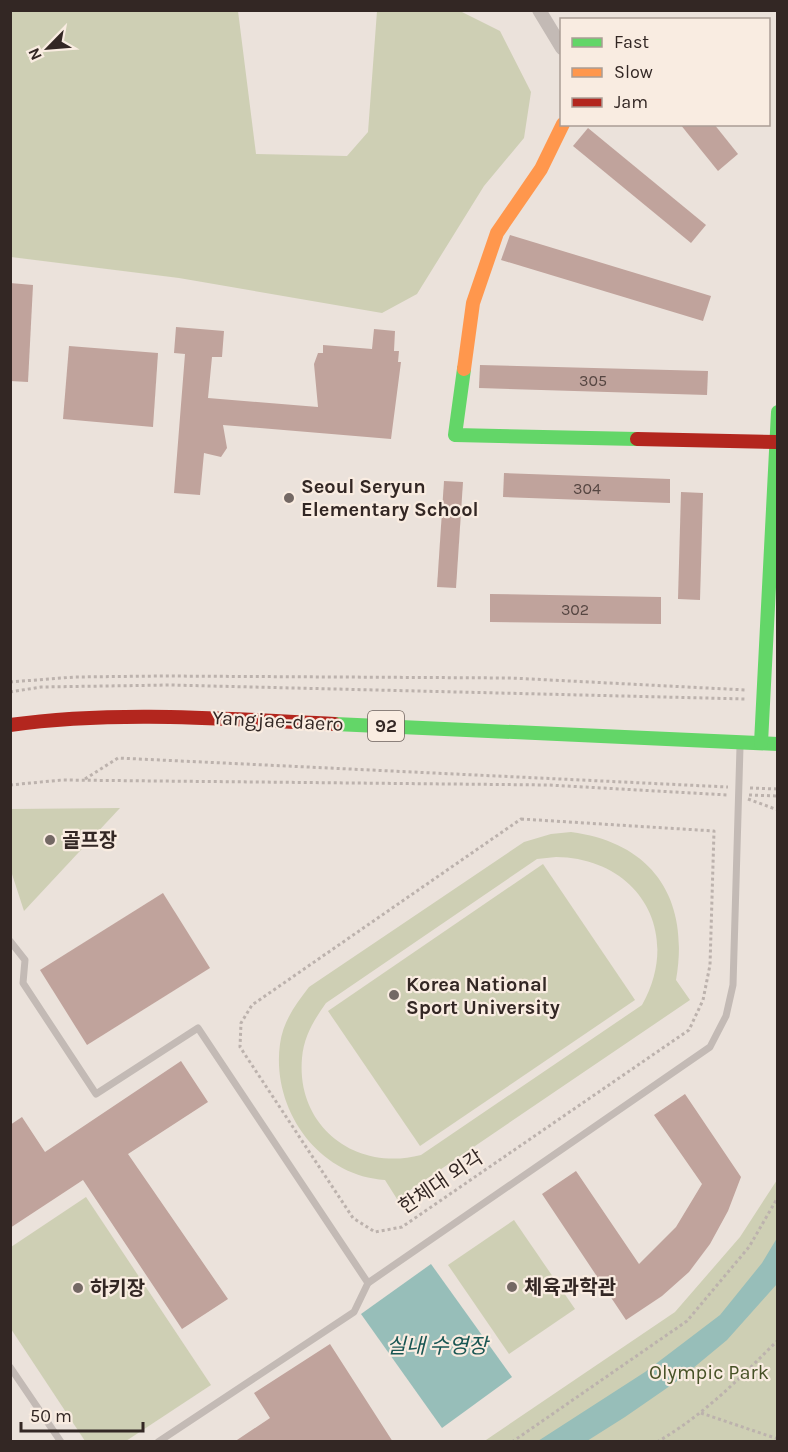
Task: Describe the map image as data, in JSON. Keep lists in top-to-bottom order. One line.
{"streets":{"street":["Yangjae-daero","92"],"path":["한체대 외각"]},"crossings":[["Yangjae-daero","92"]],"water":["실내 수영장"],"parks":["Olympic Park"],"places":["Seoul Seryun Elementary School","골프장","Korea National Sport University","체육과학관","하키장"],"house_numbers":["305","304","302"],"legend":["Fast","Slow","Jam"],"scale_bar":"50 m","north":"bottom left"}
